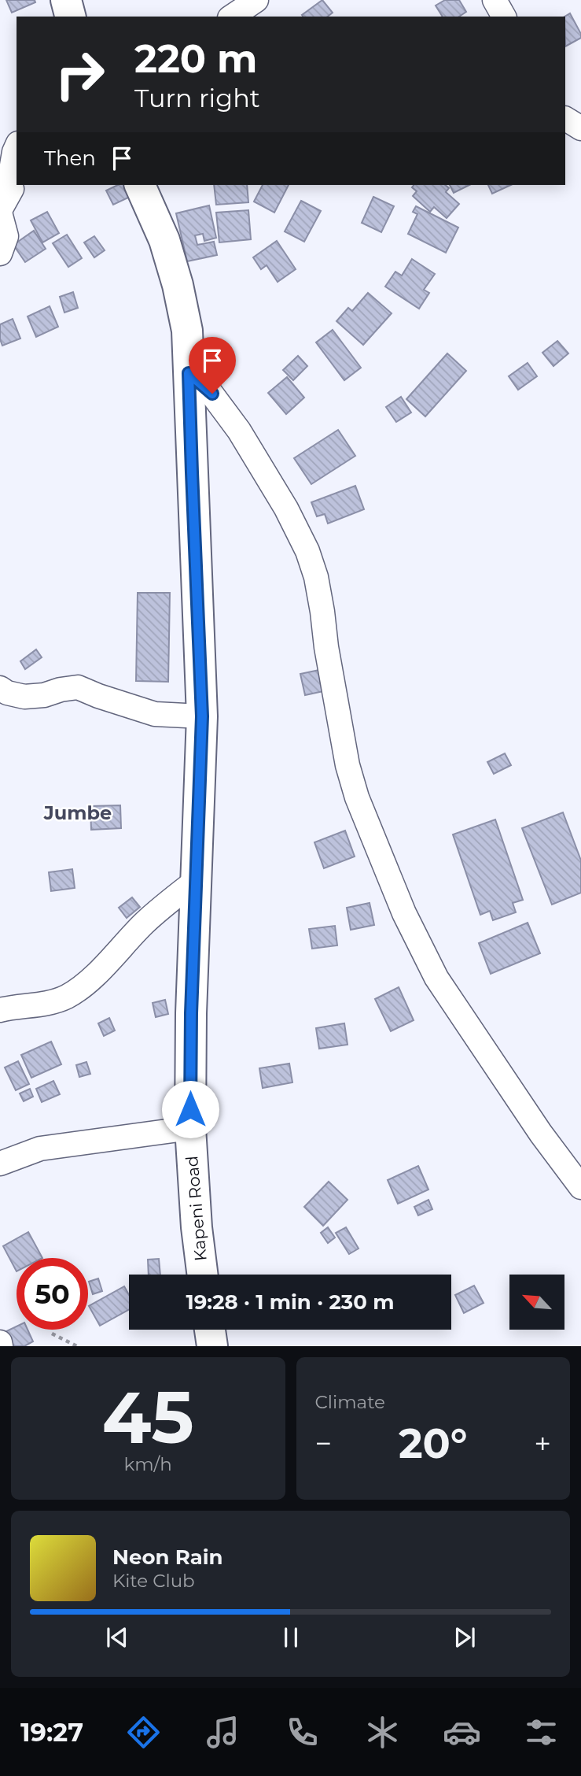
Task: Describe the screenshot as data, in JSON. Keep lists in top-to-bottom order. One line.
{"streets":{"main road":["Kapeni Road"]},"districts":["Jumbe"],"north":"top left","page":{"turn":["220 m","Turn right"],"then":"Then","limit":"50","trip":"19:28 · 1 min · 230 m","tile":[["45","km/h"],"Climate"],"heat":["−","20°","+"],"song":["Neon Rain","Kite Club"],"tabs":"19:27"}}
